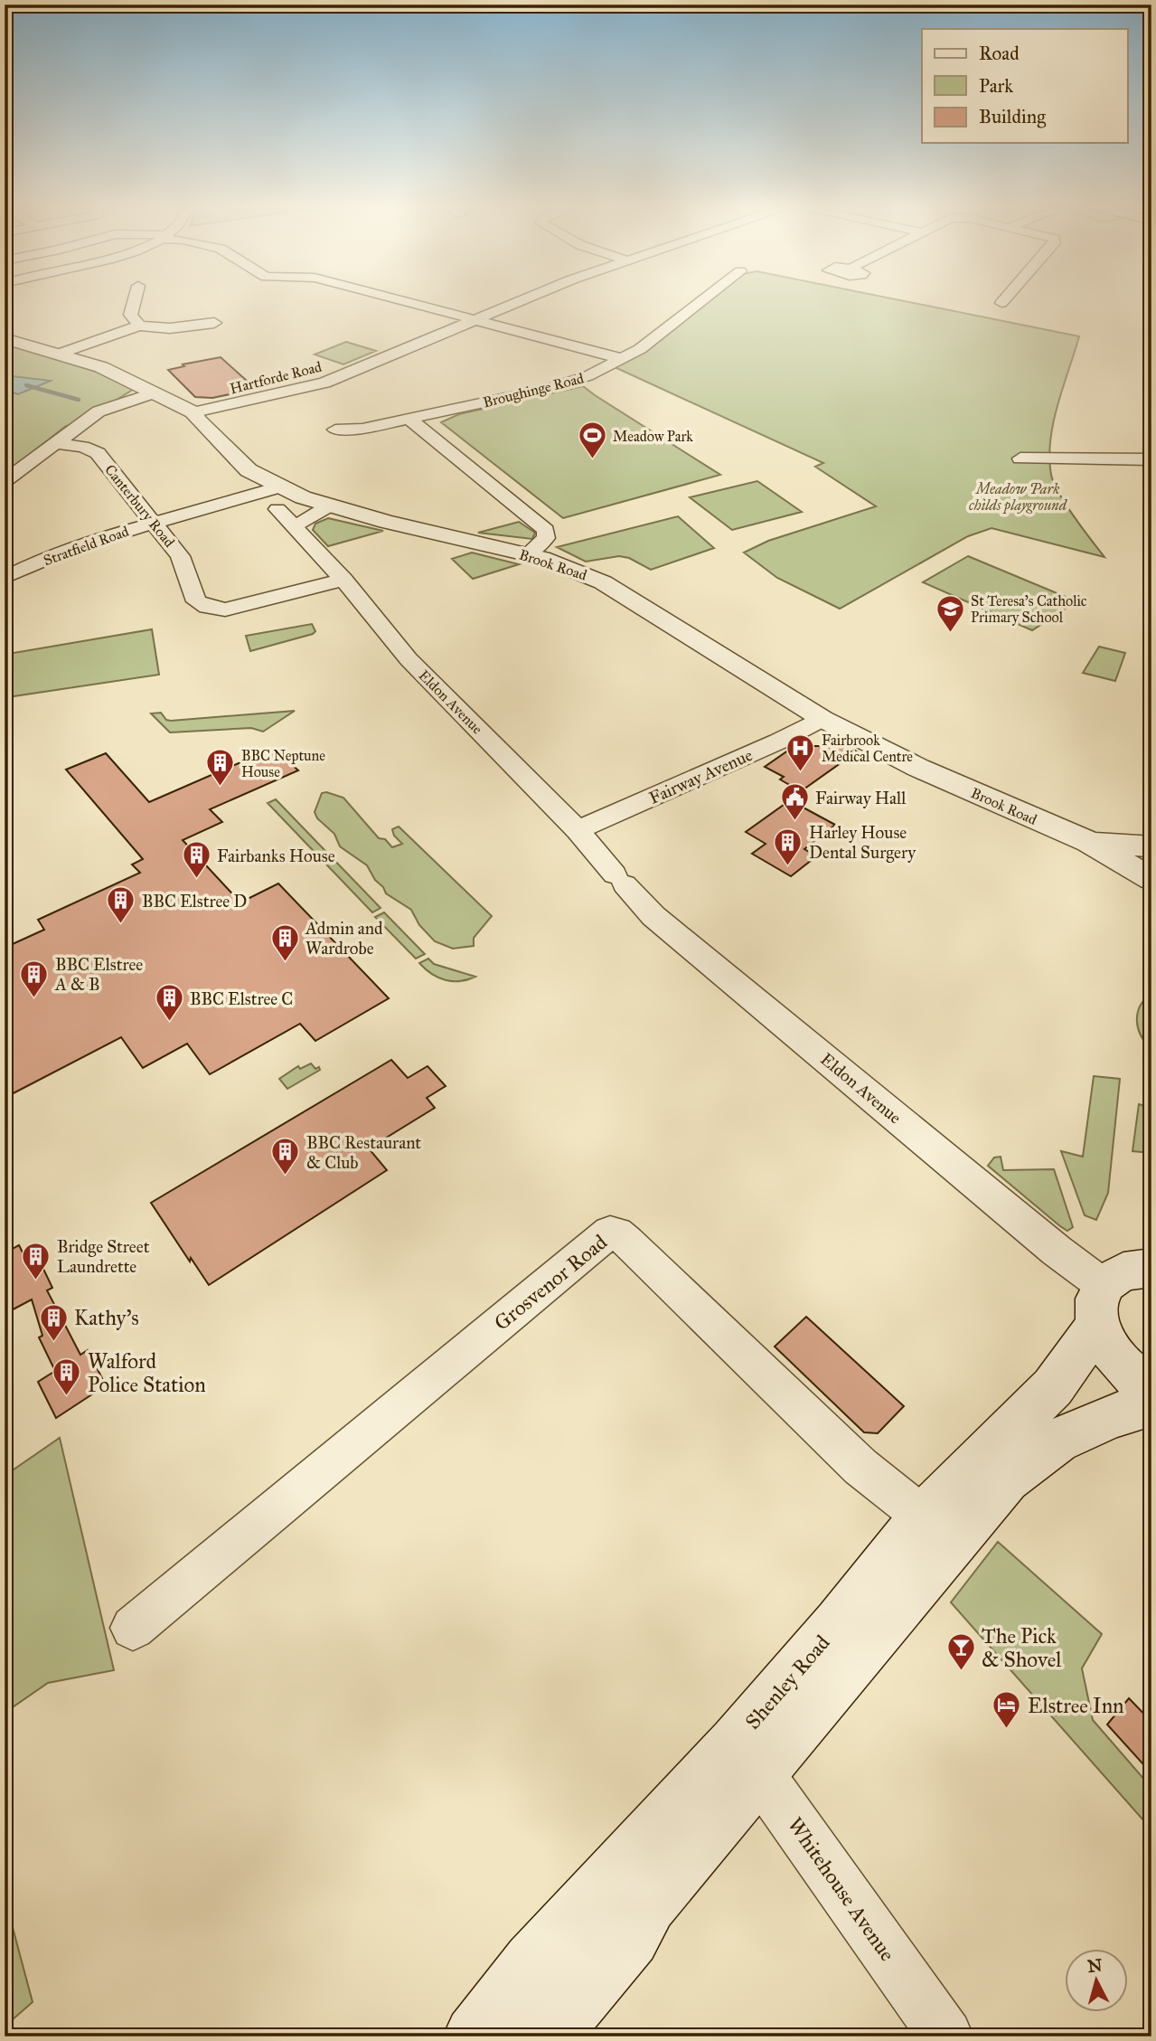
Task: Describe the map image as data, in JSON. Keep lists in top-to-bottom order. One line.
{"streets":{"street":["Hartforde Road","Broughinge Road","Canterbury Road","Stratfield Road","Brook Road","Eldon Avenue","Fairway Avenue","Grosvenor Road","Shenley Road","Whitehouse Avenue"]},"crossings":[["Hartforde Road","Brook Road"],["Canterbury Road","Stratfield Road"],["Canterbury Road","Eldon Avenue"],["Stratfield Road","Brook Road"],["Stratfield Road","Eldon Avenue"],["Brook Road","Eldon Avenue"],["Brook Road","Fairway Avenue"],["Eldon Avenue","Fairway Avenue"],["Eldon Avenue","Shenley Road"],["Grosvenor Road","Shenley Road"],["Shenley Road","Whitehouse Avenue"]],"parks":["Meadow Park childs playground"],"places":{"sports":["Meadow Park"],"school or university":["St Teresa's Catholic Primary School"],"hospital":["Fairbrook Medical Centre"],"building":["BBC Neptune House","Harley House Dental Surgery","Fairbanks House","BBC Elstree D","Admin and Wardrobe","BBC Elstree A & B","BBC Elstree C","BBC Restaurant & Club","Bridge Street Laundrette","Kathy's","Walford Police Station"],"public building":["Fairway Hall"],"bar":["The Pick & Shovel"],"hotel":["Elstree Inn"]},"legend":["Road","Park","Building"],"north":"top"}
